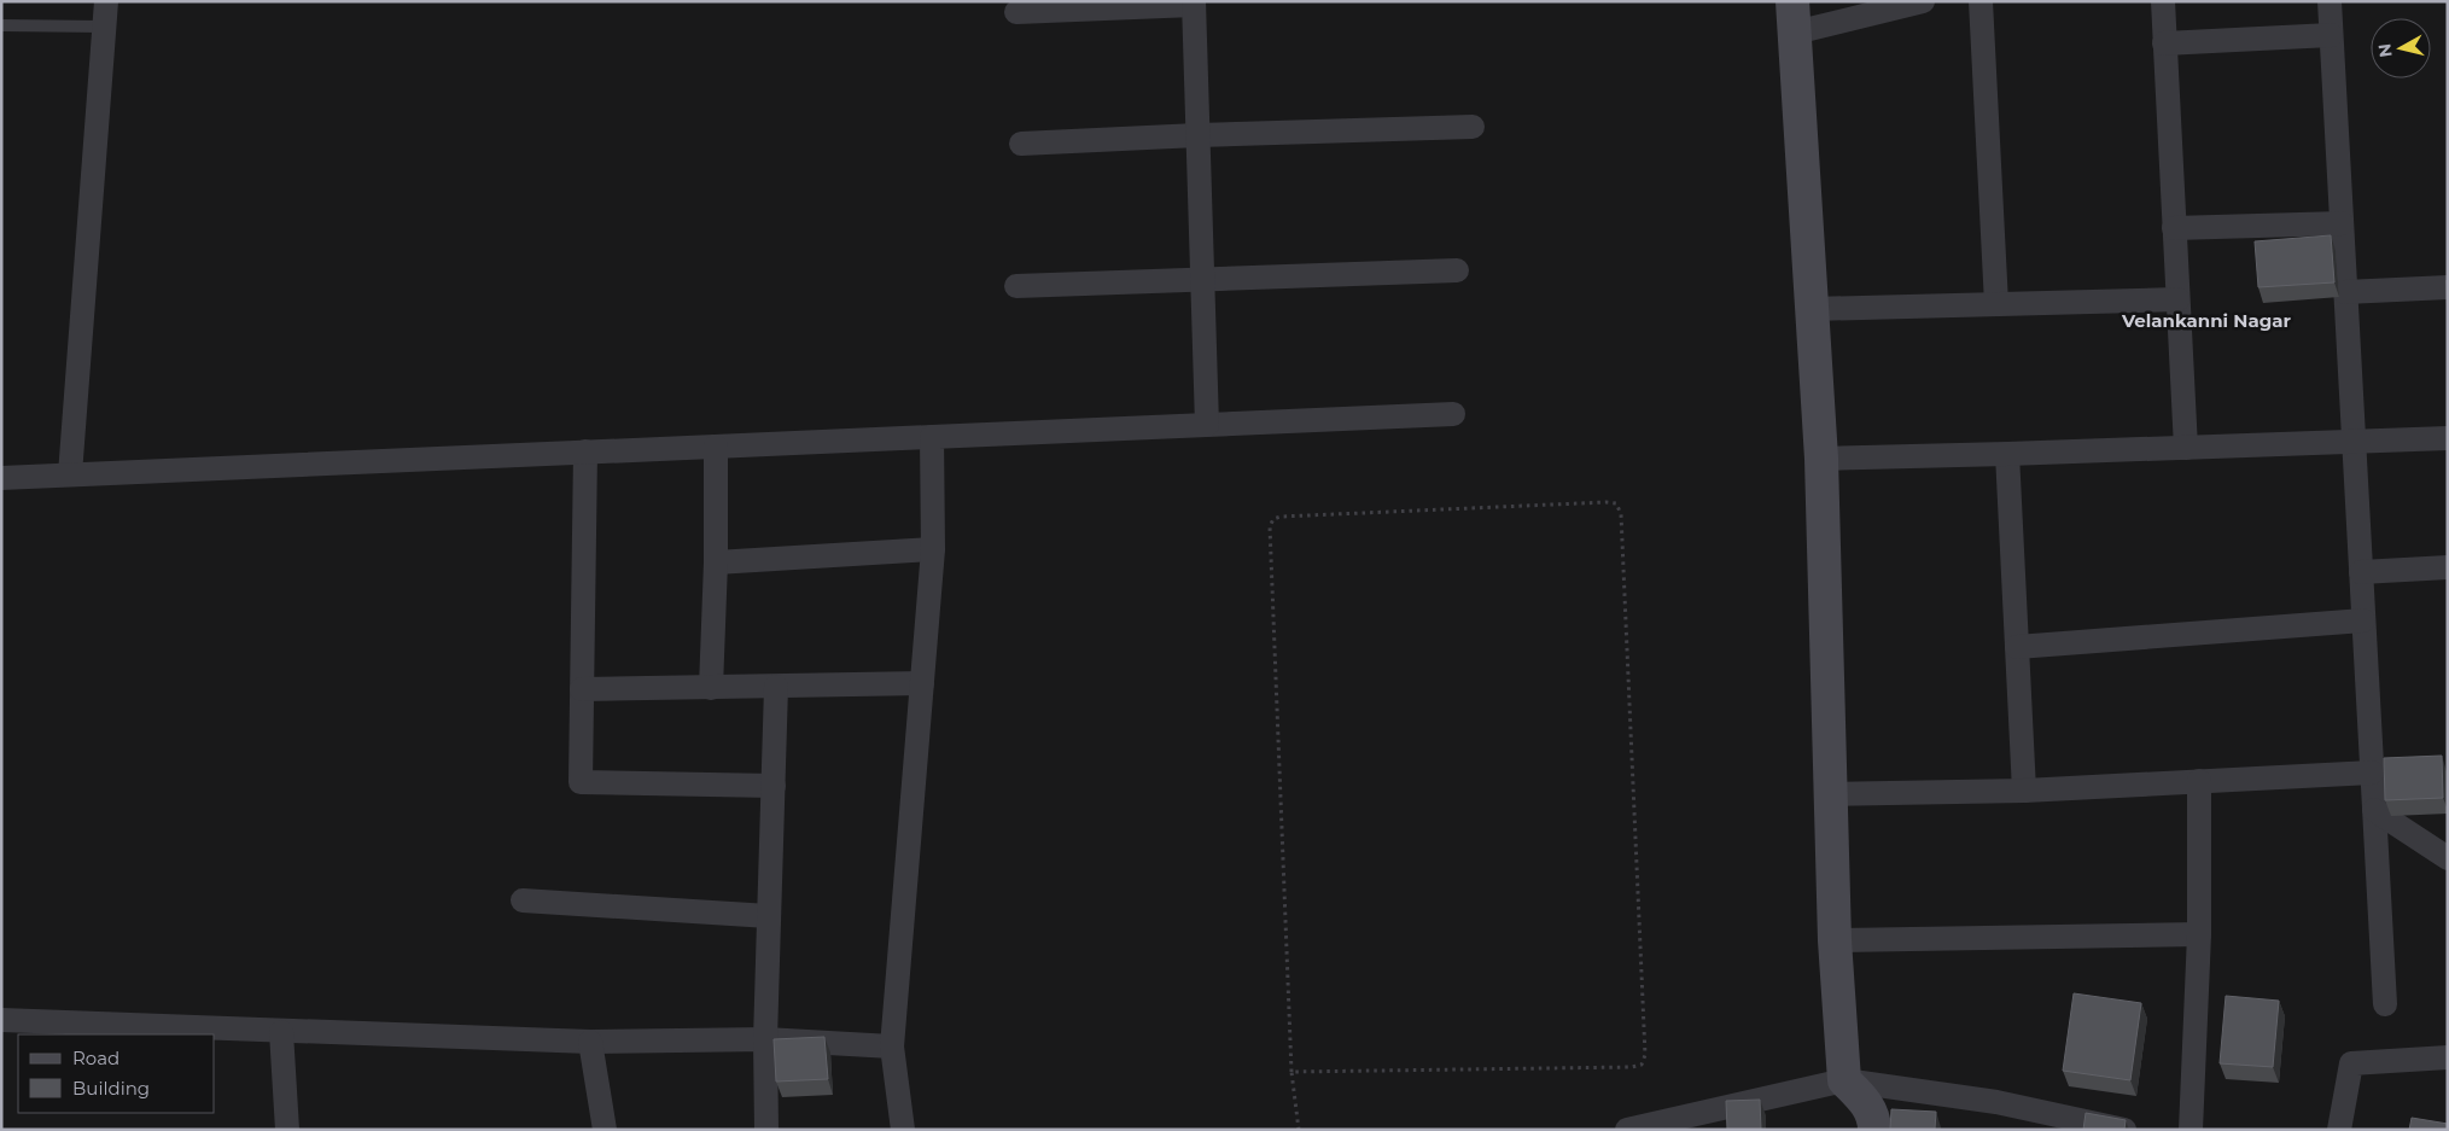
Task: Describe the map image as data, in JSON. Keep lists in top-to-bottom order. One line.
{"districts":["Velankanni Nagar"],"legend":["Road","Building"],"north":"left"}
